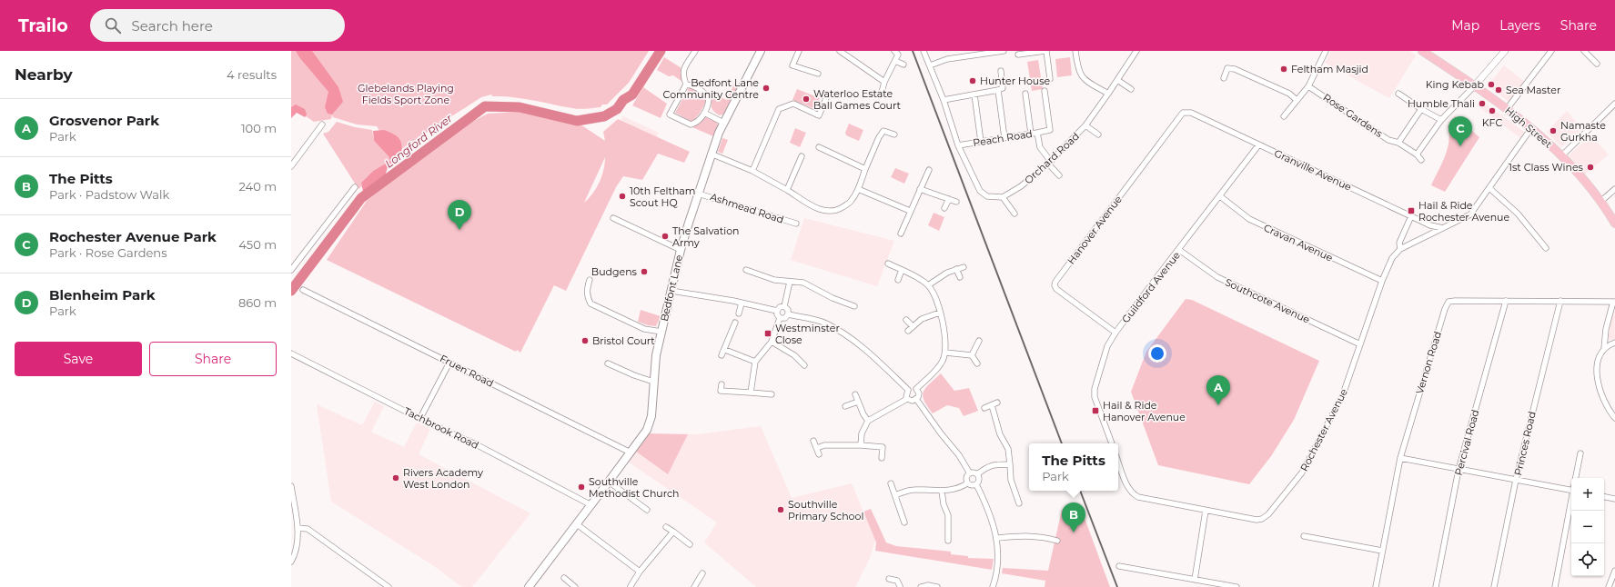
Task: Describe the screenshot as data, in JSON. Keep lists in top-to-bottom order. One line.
{"streets":{"main road":["High Street","Bedfont Lane"],"street":["Rose Gardens","Peach Road","Orchard Road","Granville Avenue","Ashmead Road","Hanover Avenue","Cravan Avenue","Guildford Avenue","Southcote Avenue","Vernon Road","Fruen Road","Tachbrook Road","Rochester Avenue","Percival Road","Princes Road"]},"crossings":[["High Street","Rochester Avenue"],["Peach Road","Orchard Road"],["Granville Avenue","Hanover Avenue"],["Granville Avenue","Guildford Avenue"],["Granville Avenue","Rochester Avenue"],["Ashmead Road","Bedfont Lane"],["Hanover Avenue","Guildford Avenue"],["Cravan Avenue","Guildford Avenue"],["Cravan Avenue","Rochester Avenue"],["Guildford Avenue","Southcote Avenue"],["Bedfont Lane","Fruen Road"],["Bedfont Lane","Tachbrook Road"],["Southcote Avenue","Rochester Avenue"],["Vernon Road","Percival Road"],["Vernon Road","Princes Road"]],"water":["Longford River"],"parks":["Glebelands Playing Fields Sport Zone"],"places":{"other":["Feltham Masjid","Hunter House","King Kebab","Bedfont Lane Community Centre","Sea Master","Waterloo Estate Ball Games Court","Humble Thali","KFC","Namaste Gurkha","1st Class Wines","10th Feltham Scout HQ","The Salvation Army","Budgens","Bristol Court","Rivers Academy West London","Southville Methodist Church","Southville Primary School"],"transit":["Hail & Ride Rochester Avenue","Westminster Close","Hail & Ride Hanover Avenue"]},"page":{"header":"Trailo","search":"Search here","nav":["Map","Layers","Share"],"heading":["Nearby","4 results"],"list":[{"mark":"A","name":"Grosvenor Park","note":"Park","value":"100 m"},{"mark":"B","name":"The Pitts","note":"Park · Padstow Walk","value":"240 m"},{"mark":"C","name":"Rochester Avenue Park","note":"Park · Rose Gardens","value":"450 m"},{"mark":"D","name":"Blenheim Park","note":"Park","value":"860 m"}],"pins":["C","D","A","B"],"buttons":["Save","Share"],"popup":["The Pitts","Park"],"map_buttons":["+","−"]}}
